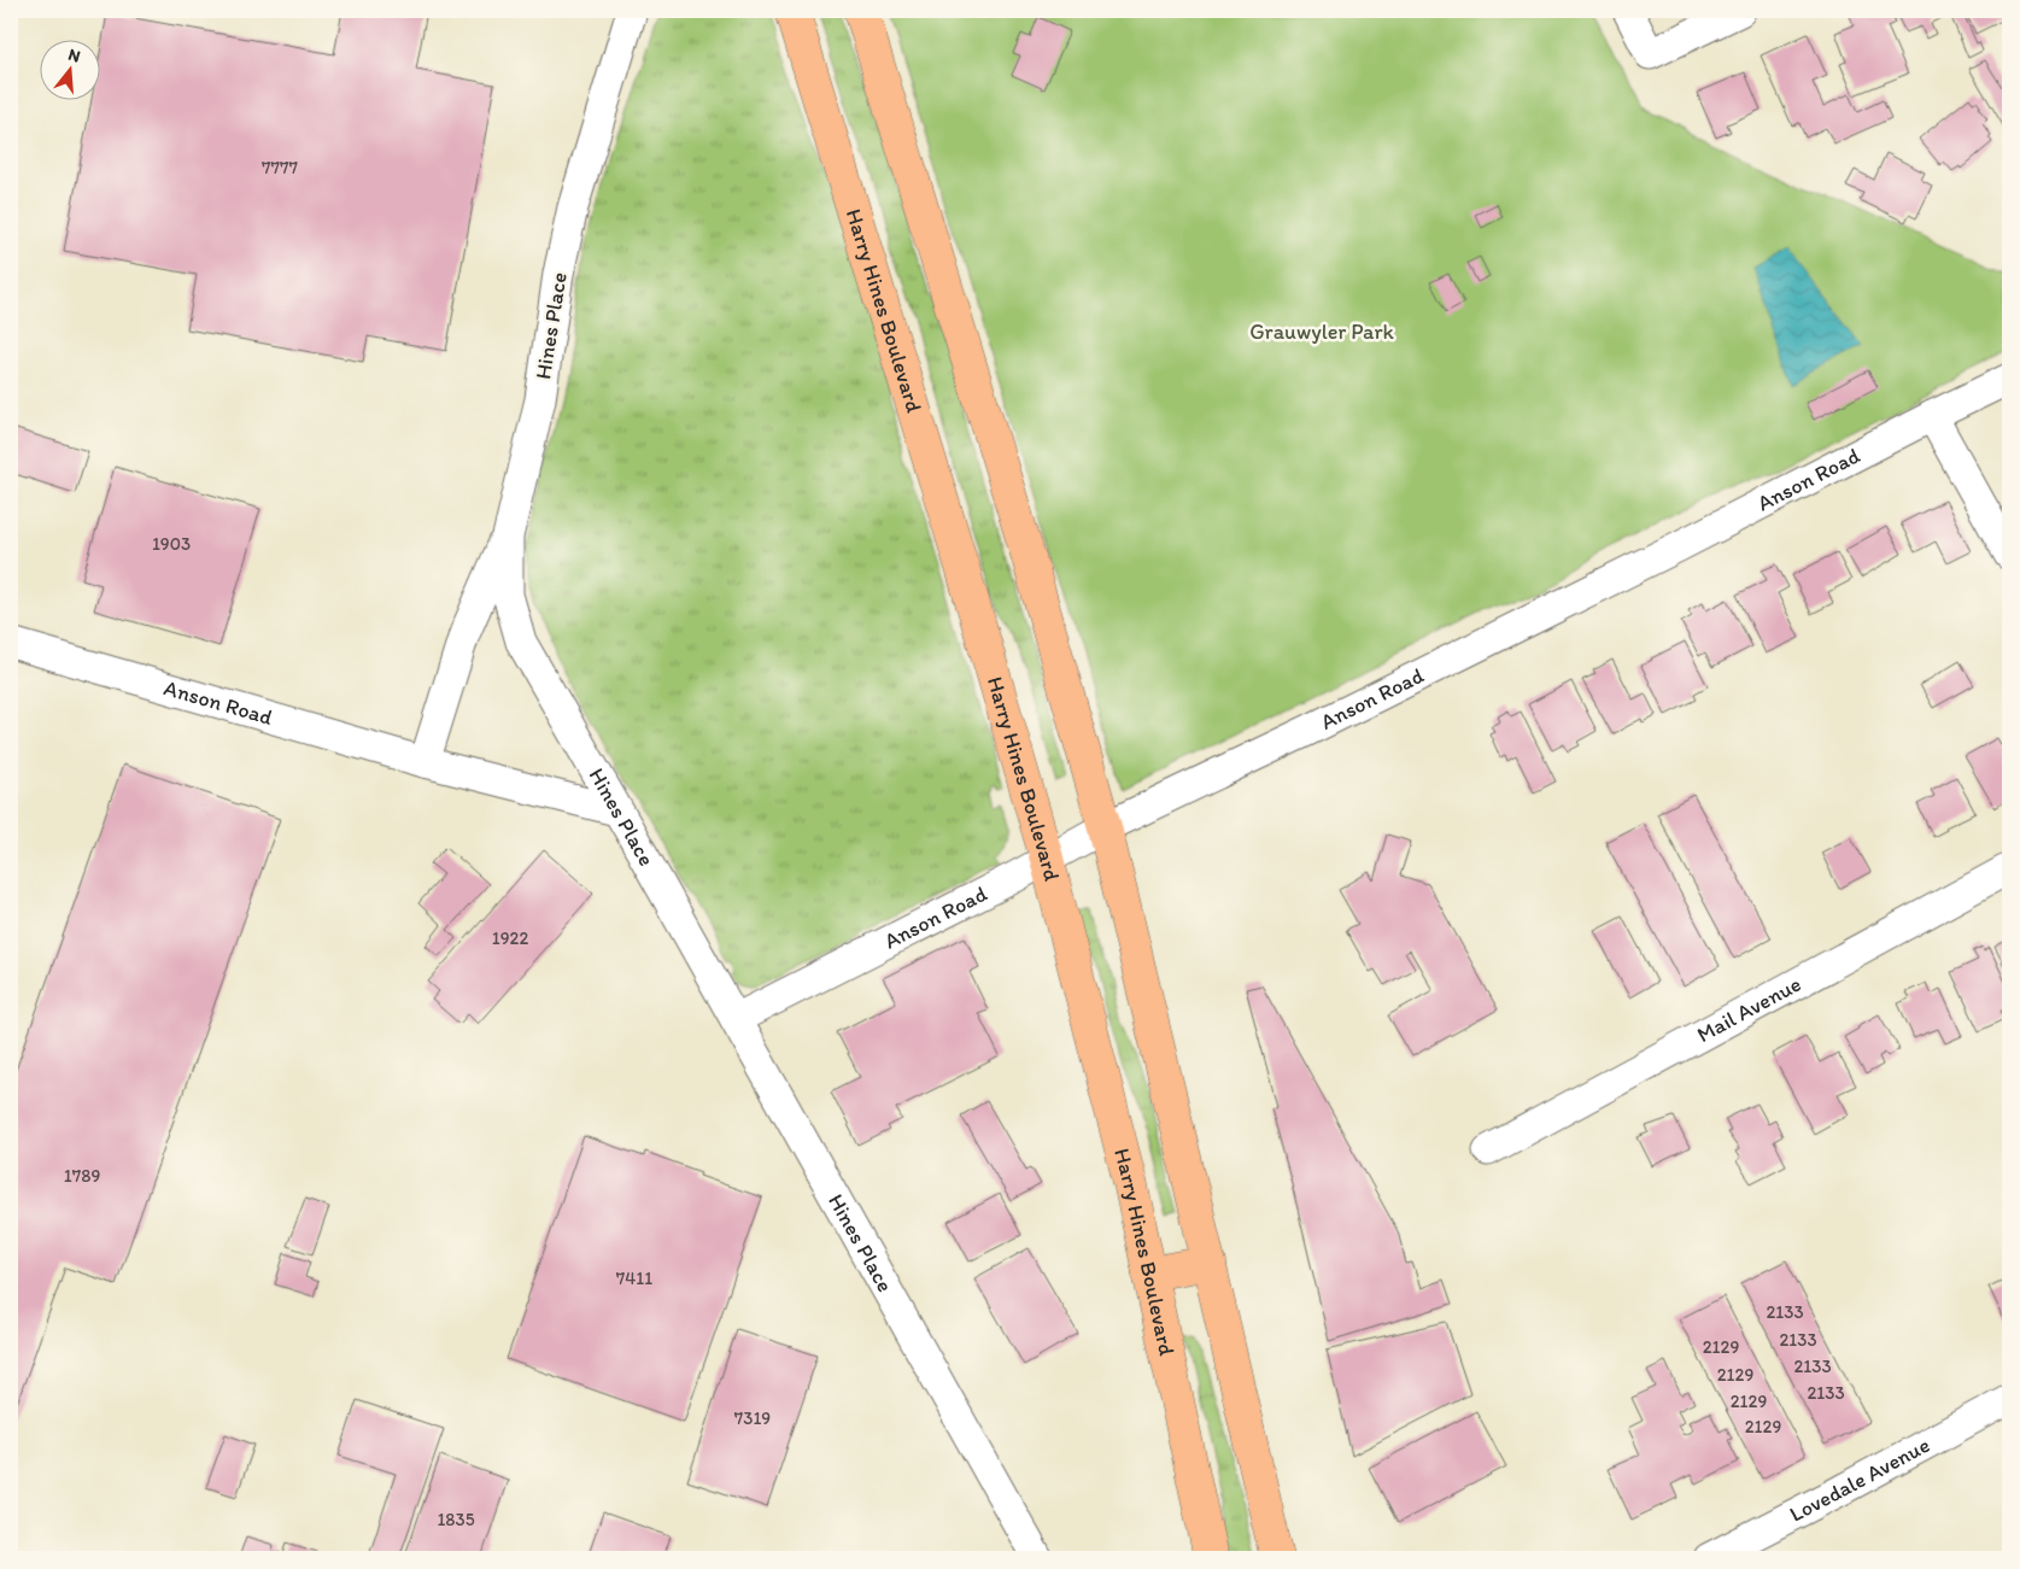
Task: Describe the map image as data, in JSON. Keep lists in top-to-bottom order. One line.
{"streets":{"main road":["Harry Hines Boulevard"],"street":["Hines Place","Anson Road","Mail Avenue","Lovedale Avenue"]},"crossings":[["Harry Hines Boulevard","Anson Road"],["Hines Place","Anson Road"]],"parks":["Grauwyler Park"],"house_numbers":["7777","1903","1922","1789","7411","2133","2133","2129","2133","2129","2133","2129","7319","2129","1835"],"north":"top"}
